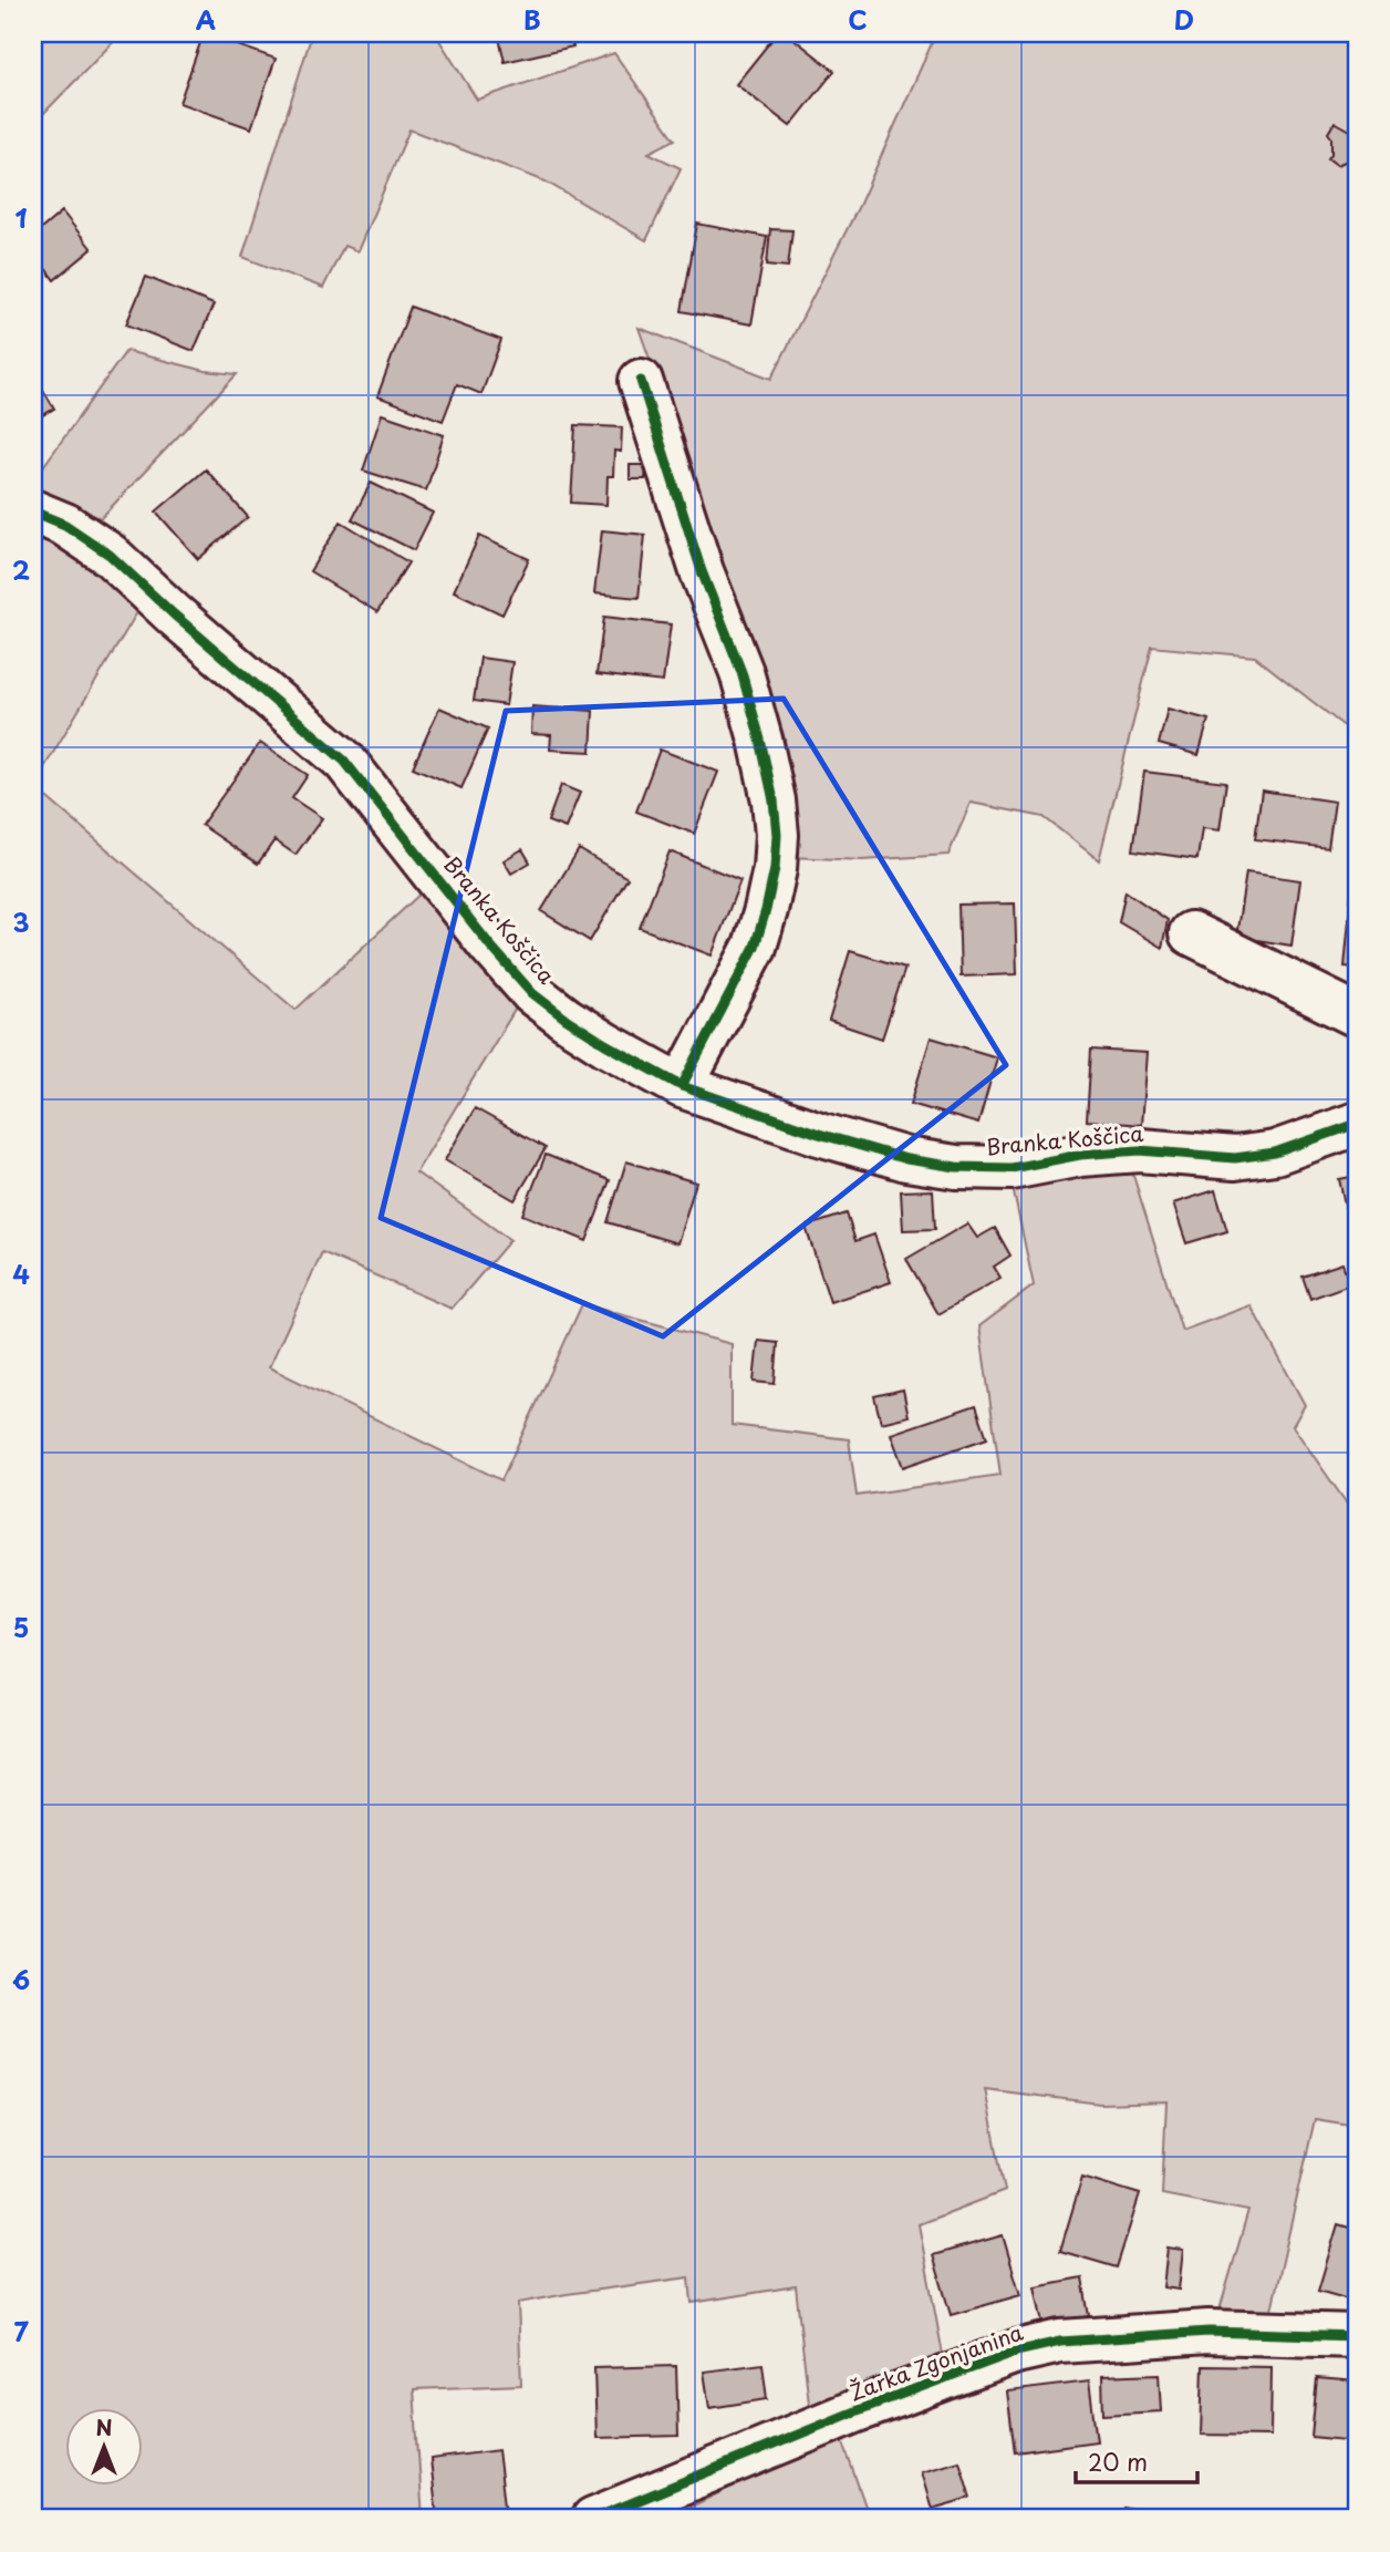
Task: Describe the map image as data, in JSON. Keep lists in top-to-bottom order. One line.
{"streets":{"street":["Branka Koščica","Žarka Zgonjanina"]},"scale_bar":"20 m","north":"top","grid":{"columns":["A","B","C","D"],"rows":["1","2","3","4","5","6","7"]}}
